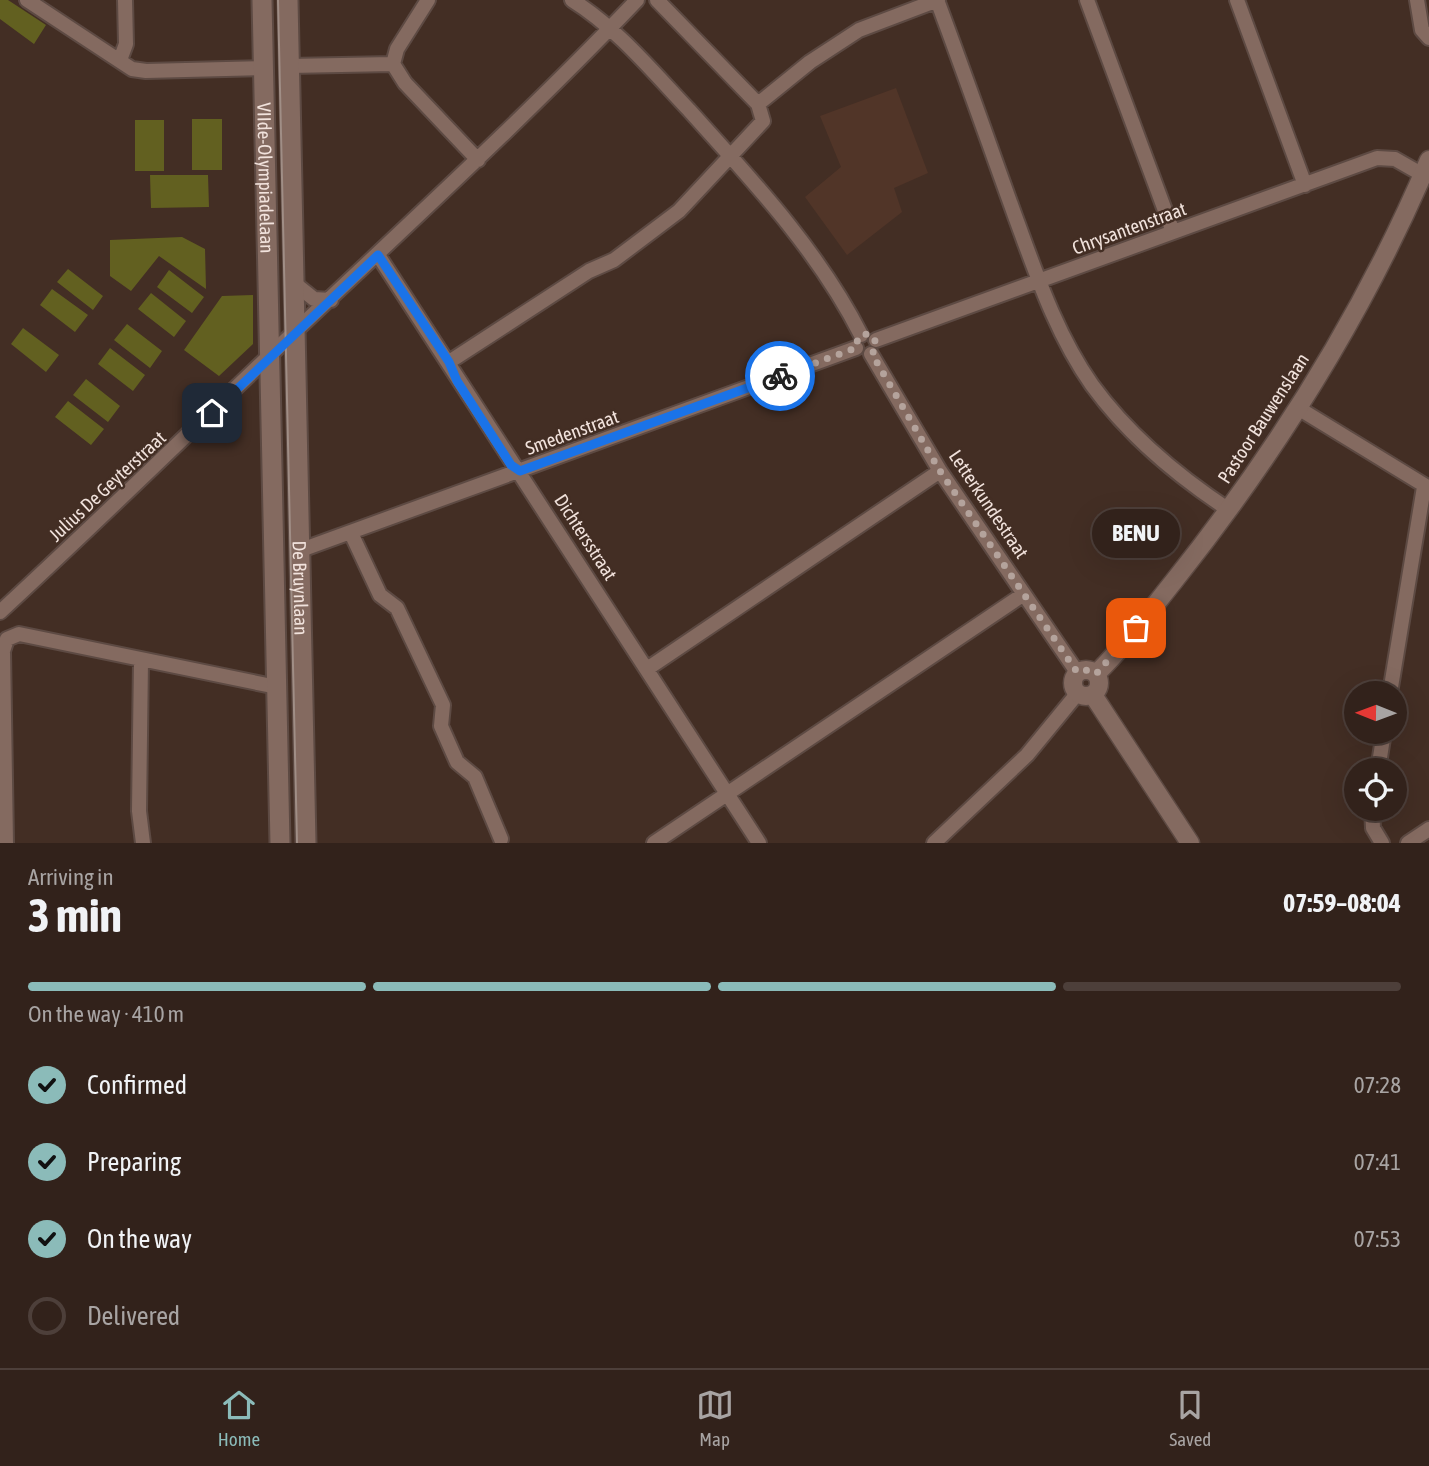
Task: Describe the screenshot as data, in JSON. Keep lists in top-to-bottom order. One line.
{"streets":{"main road":["VIIde-Olympiadelaan","De Bruynlaan"],"street":["Chrysantenstraat","Pastoor Bauwenslaan","Smedenstraat","Julius De Geyterstraat","Letterkundestraat","Dichtersstraat"]},"crossings":[["VIIde-Olympiadelaan","Julius De Geyterstraat"],["VIIde-Olympiadelaan","De Bruynlaan"],["Chrysantenstraat","Pastoor Bauwenslaan"],["Chrysantenstraat","Letterkundestraat"],["Pastoor Bauwenslaan","Letterkundestraat"],["Smedenstraat","Dichtersstraat"],["Smedenstraat","De Bruynlaan"],["Julius De Geyterstraat","Dichtersstraat"],["Julius De Geyterstraat","De Bruynlaan"]],"places":["BENU"],"north":"left","page":{"bubble":"BENU","heading":["3 min","Arriving in","07:59–08:04"],"bar":"On the way · 410 m","list":[["Confirmed","07:28"],["Preparing","07:41"],["On the way","07:53"],"Delivered"],"tabs":["Home","Map","Saved"]}}
